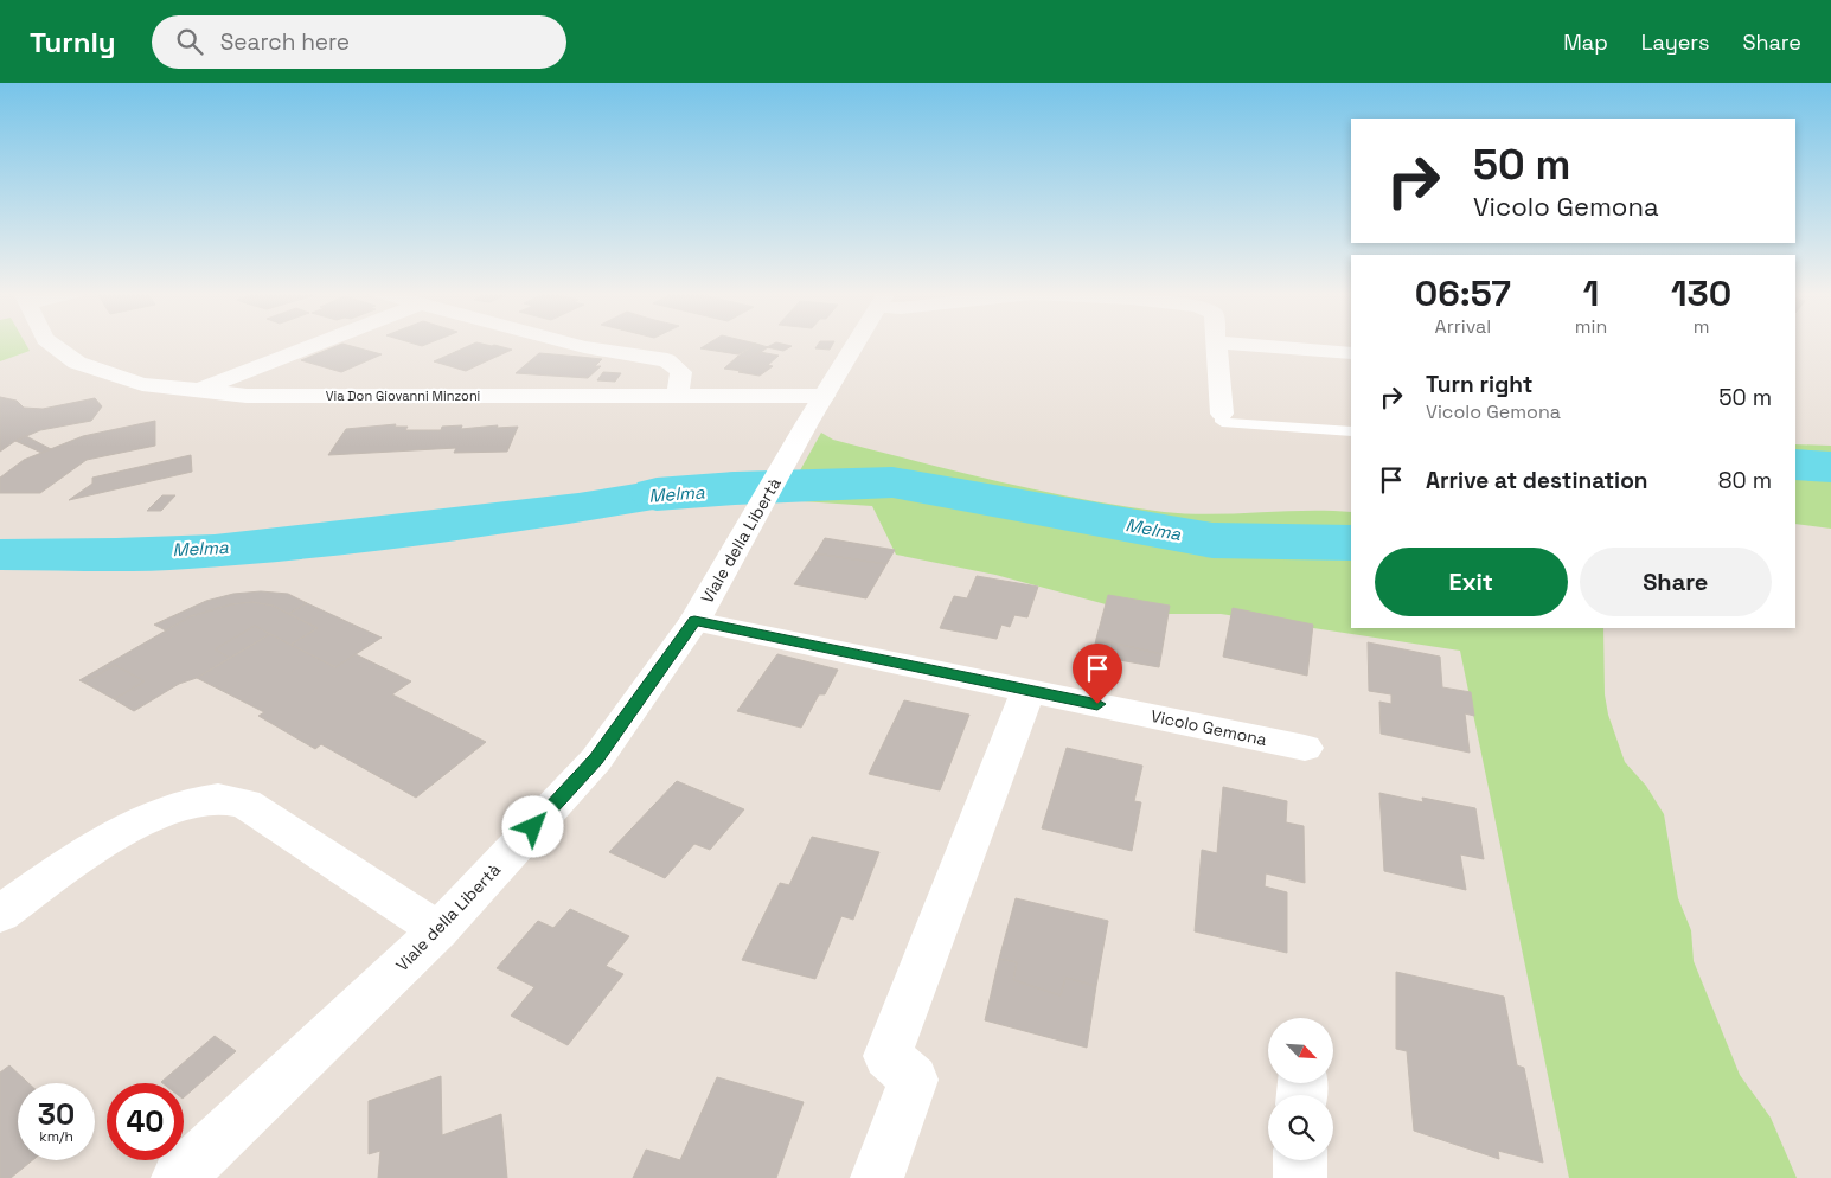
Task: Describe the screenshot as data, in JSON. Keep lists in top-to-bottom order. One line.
{"streets":{"street":["Via Don Giovanni Minzoni","Viale della Libertà","Vicolo Gemona"]},"crossings":[["Via Don Giovanni Minzoni","Viale della Libertà"],["Viale della Libertà","Vicolo Gemona"]],"water":["Melma"],"north":"bottom right","page":{"header":"Turnly","search":"Search here","nav":["Map","Layers","Share"],"turn":["50 m","Vicolo Gemona"],"eta":["06:57","Arrival","1","min","130","m"],"list":[{"name":"Turn right","note":"Vicolo Gemona","value":"50 m"},{"name":"Arrive at destination","value":"80 m"}],"buttons":["Exit","Share"],"speed":"30 km/h","limit":"40"}}
